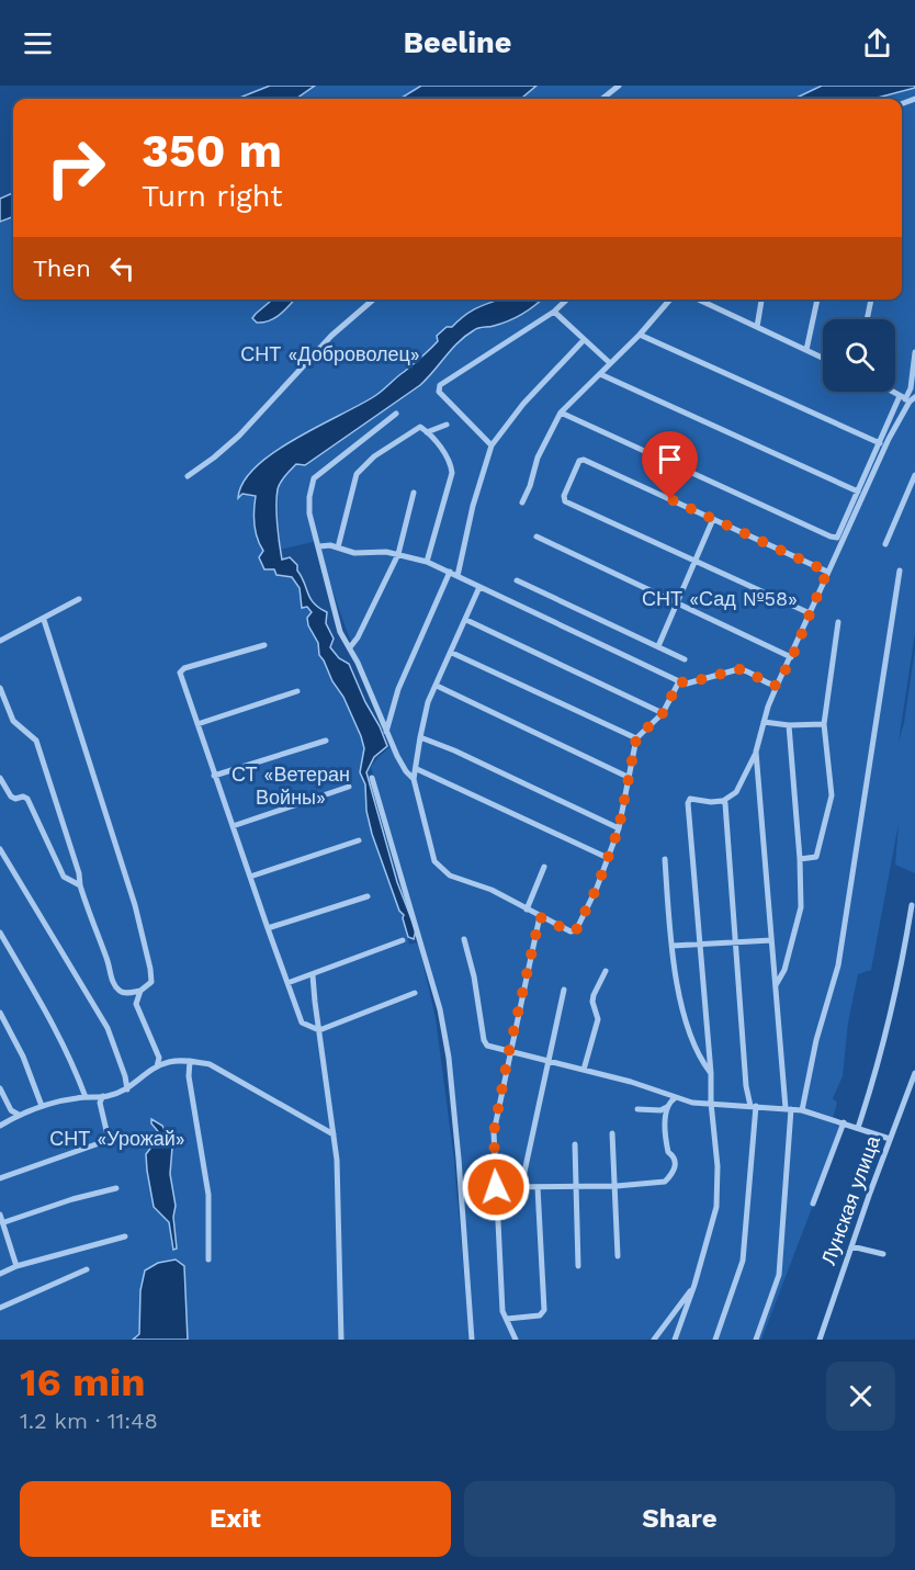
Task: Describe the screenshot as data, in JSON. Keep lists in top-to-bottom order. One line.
{"streets":{"street":["Лунская улица"]},"parks":["СНТ «Доброволец»","СНТ «Сад №58»","СТ «Ветеран Войны»","СНТ «Урожай»"],"page":{"header":"Beeline","turn":["350 m","Turn right"],"then":"Then","heading":["16 min","1.2 km · 11:48"],"buttons":["Exit","Share"]}}
